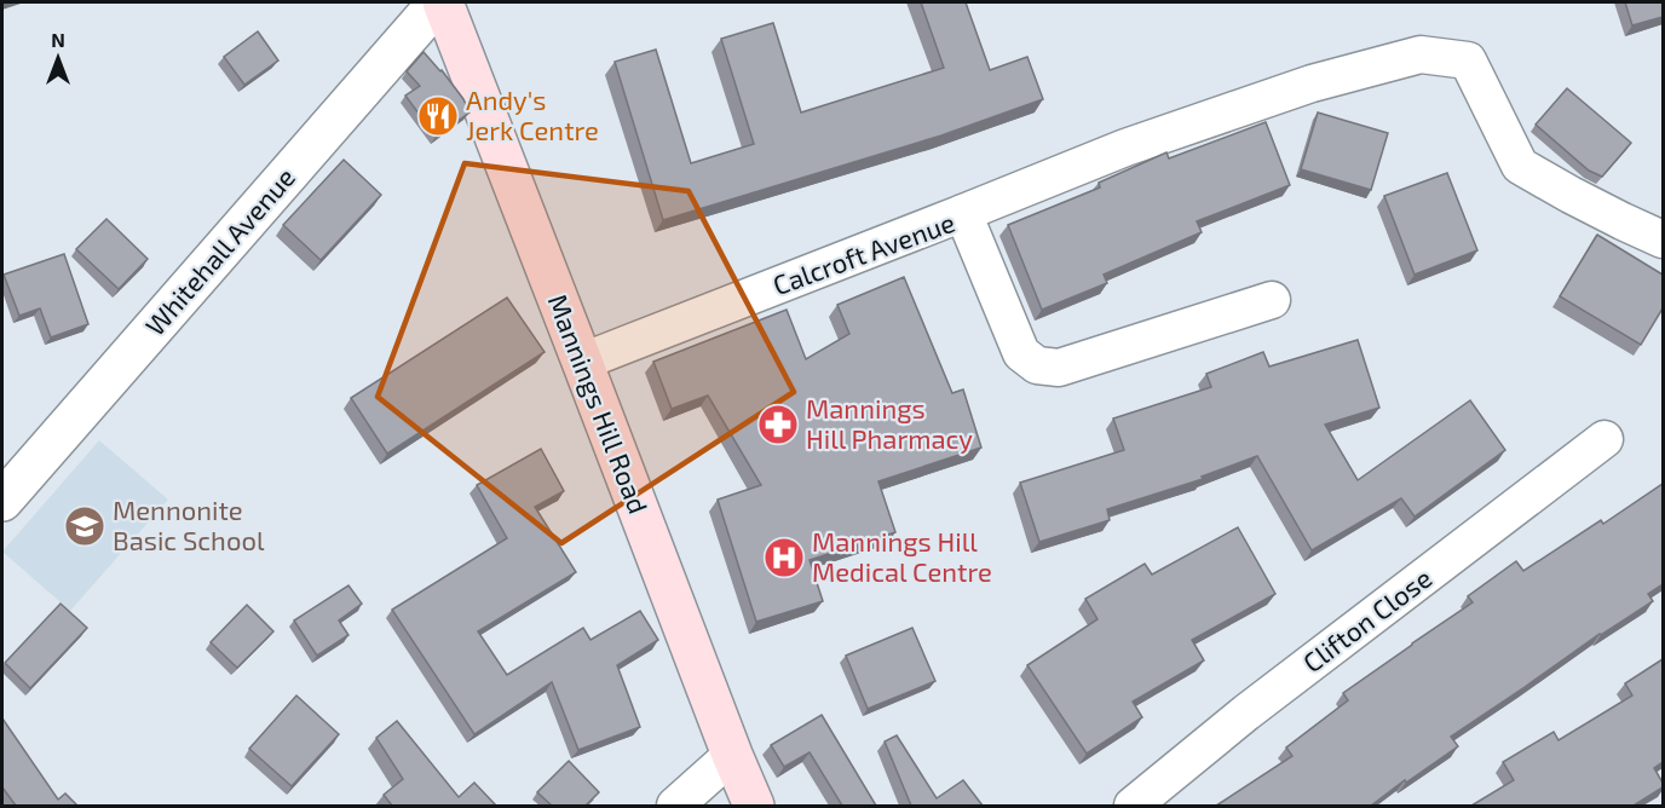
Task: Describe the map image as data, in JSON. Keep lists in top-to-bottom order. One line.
{"streets":{"main road":["Mannings Hill Road"],"street":["Whitehall Avenue","Calcroft Avenue","Clifton Close"]},"crossings":[["Whitehall Avenue","Mannings Hill Road"],["Calcroft Avenue","Mannings Hill Road"]],"places":{"restaurant":["Andy's Jerk Centre"],"pharmacy":["Mannings Hill Pharmacy"],"school or university":["Mennonite Basic School"],"hospital":["Mannings Hill Medical Centre"]},"north":"top"}
